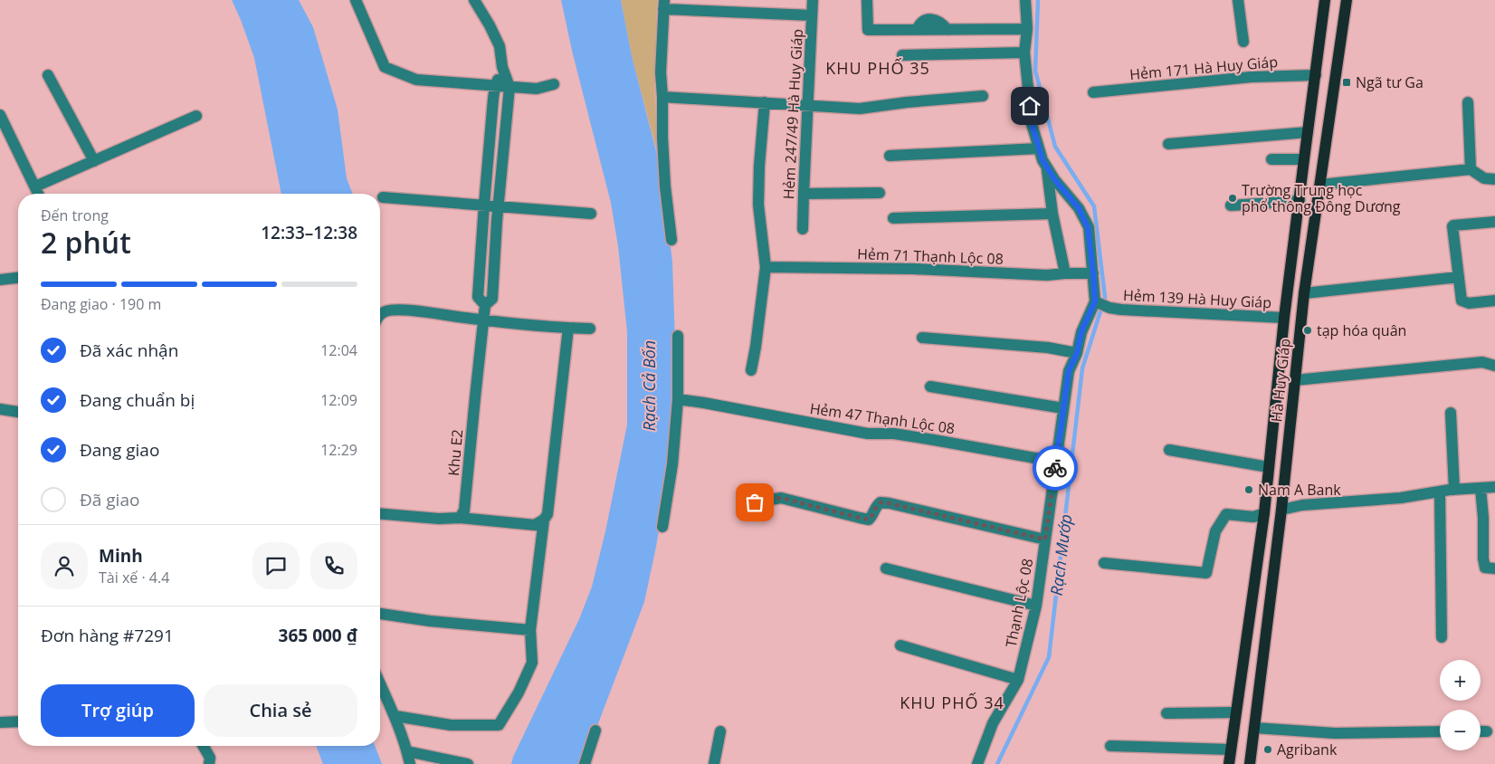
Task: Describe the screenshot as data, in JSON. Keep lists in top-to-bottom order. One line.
{"streets":{"main road":["Hà Huy Giáp"],"street":["Hẻm 171 Hà Huy Giáp","Hẻm 247/49 Hà Huy Giáp","Hẻm 71 Thạnh Lộc 08","Hẻm 139 Hà Huy Giáp","Hẻm 47 Thạnh Lộc 08","Khu E2","Thạnh Lộc 08"]},"crossings":[["Hẻm 171 Hà Huy Giáp","Hà Huy Giáp"],["Hẻm 71 Thạnh Lộc 08","Thạnh Lộc 08"],["Hẻm 139 Hà Huy Giáp","Hà Huy Giáp"],["Hẻm 139 Hà Huy Giáp","Thạnh Lộc 08"],["Hẻm 47 Thạnh Lộc 08","Thạnh Lộc 08"]],"districts":["KHU PHỐ 35","KHU PHỐ 34"],"water":["Rạch Cả Bốn","Rạch Mướp"],"places":{"transit":["Ngã tư Ga"],"other":["Trường Trung học phổ thông Đông Dương","tạp hóa quân","Nam A Bank","Agribank"]},"page":{"heading":["2 phút","Đến trong","12:33–12:38"],"panel":["Minh","Tài xế · 4.4","Đơn hàng #7291","365 000 ₫"],"bar":"Đang giao · 190 m","list":[["Đã xác nhận","12:04"],["Đang chuẩn bị","12:09"],["Đang giao","12:29"],"Đã giao"],"map_buttons":["+","−"],"buttons":["Trợ giúp","Chia sẻ"]}}
